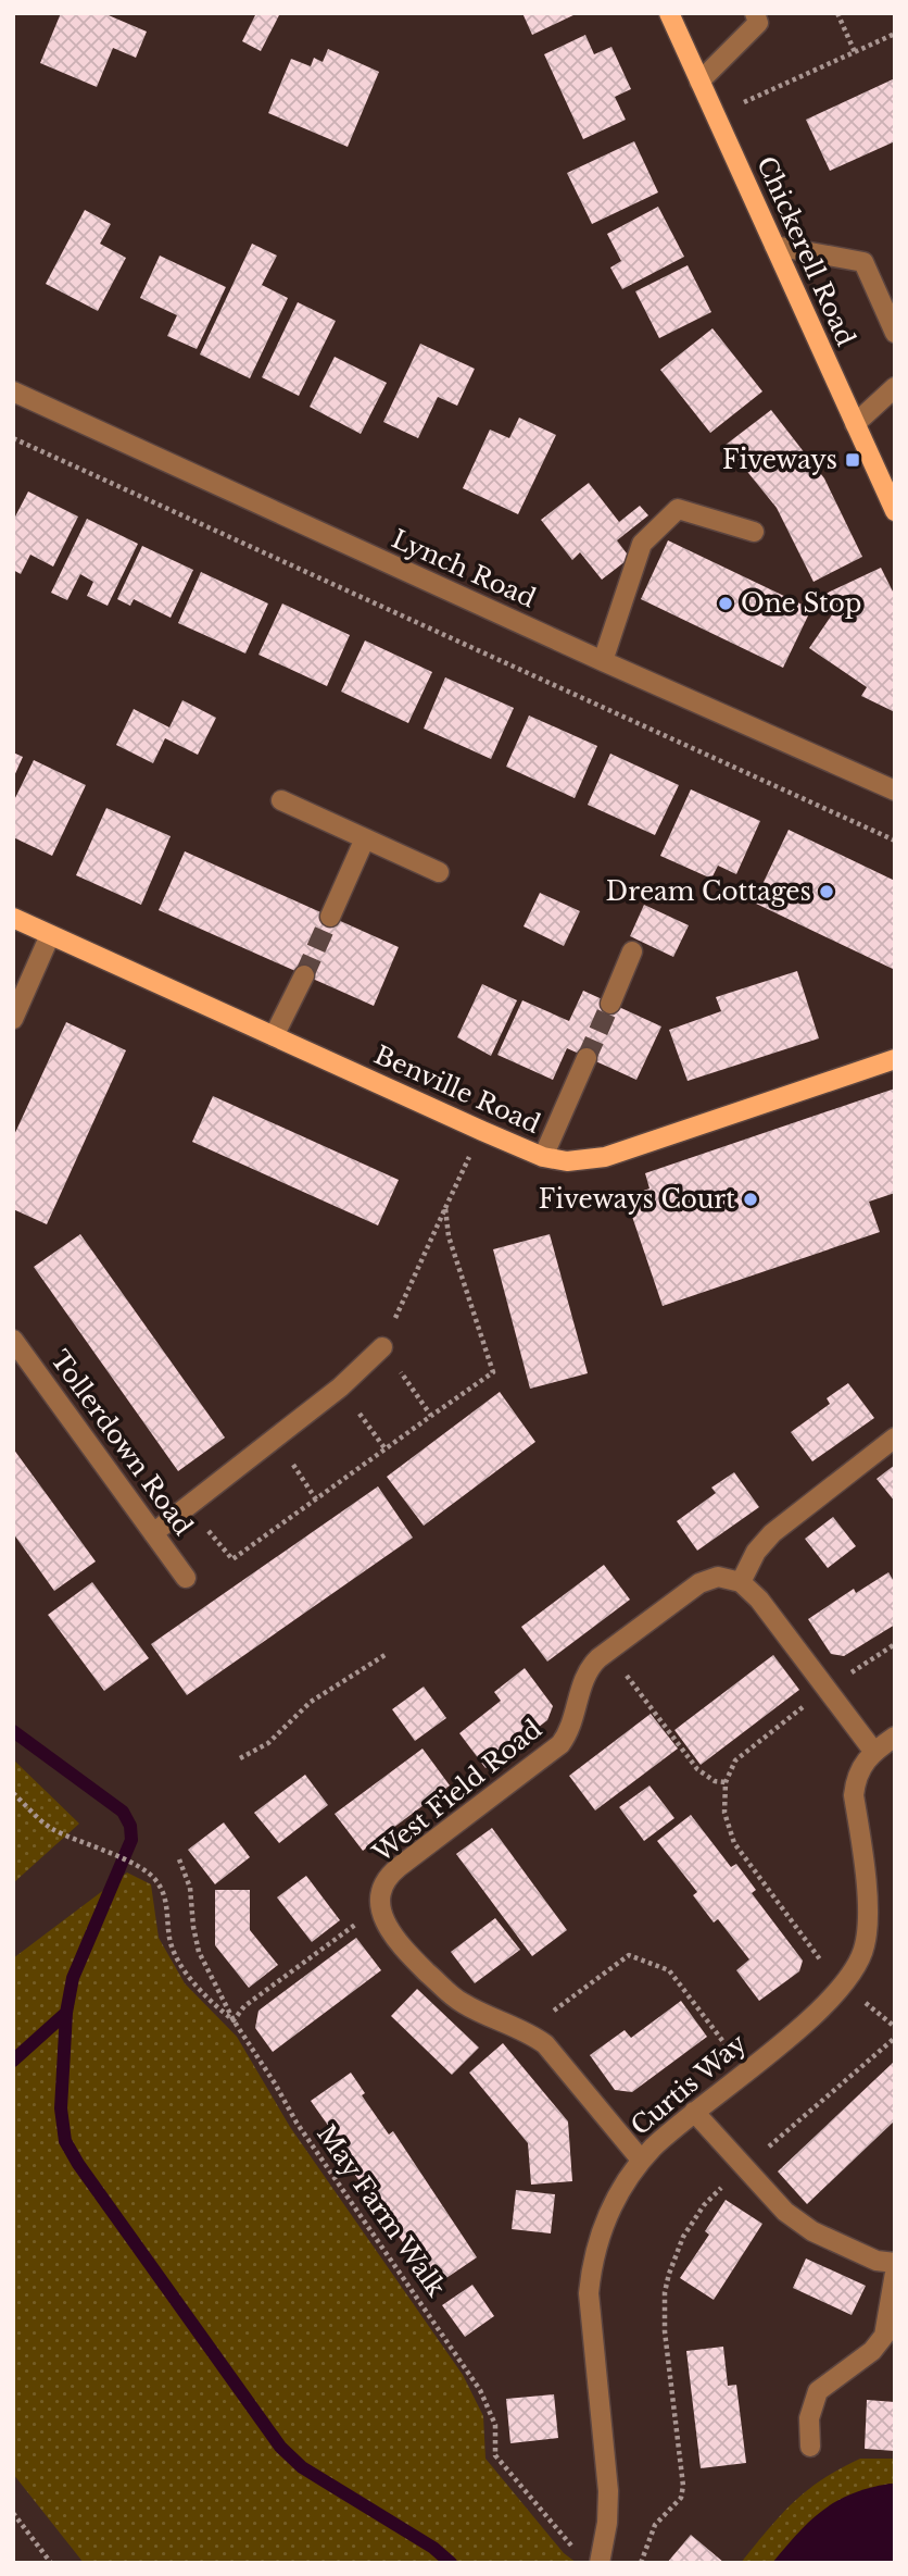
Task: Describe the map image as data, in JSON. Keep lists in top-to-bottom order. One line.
{"streets":{"main road":["Chickerell Road","Benville Road"],"street":["Lynch Road","Tollerdown Road","West Field Road","Curtis Way"],"path":["May Farm Walk"]},"places":{"transit":["Fiveways"],"other":["One Stop","Dream Cottages","Fiveways Court"]}}
